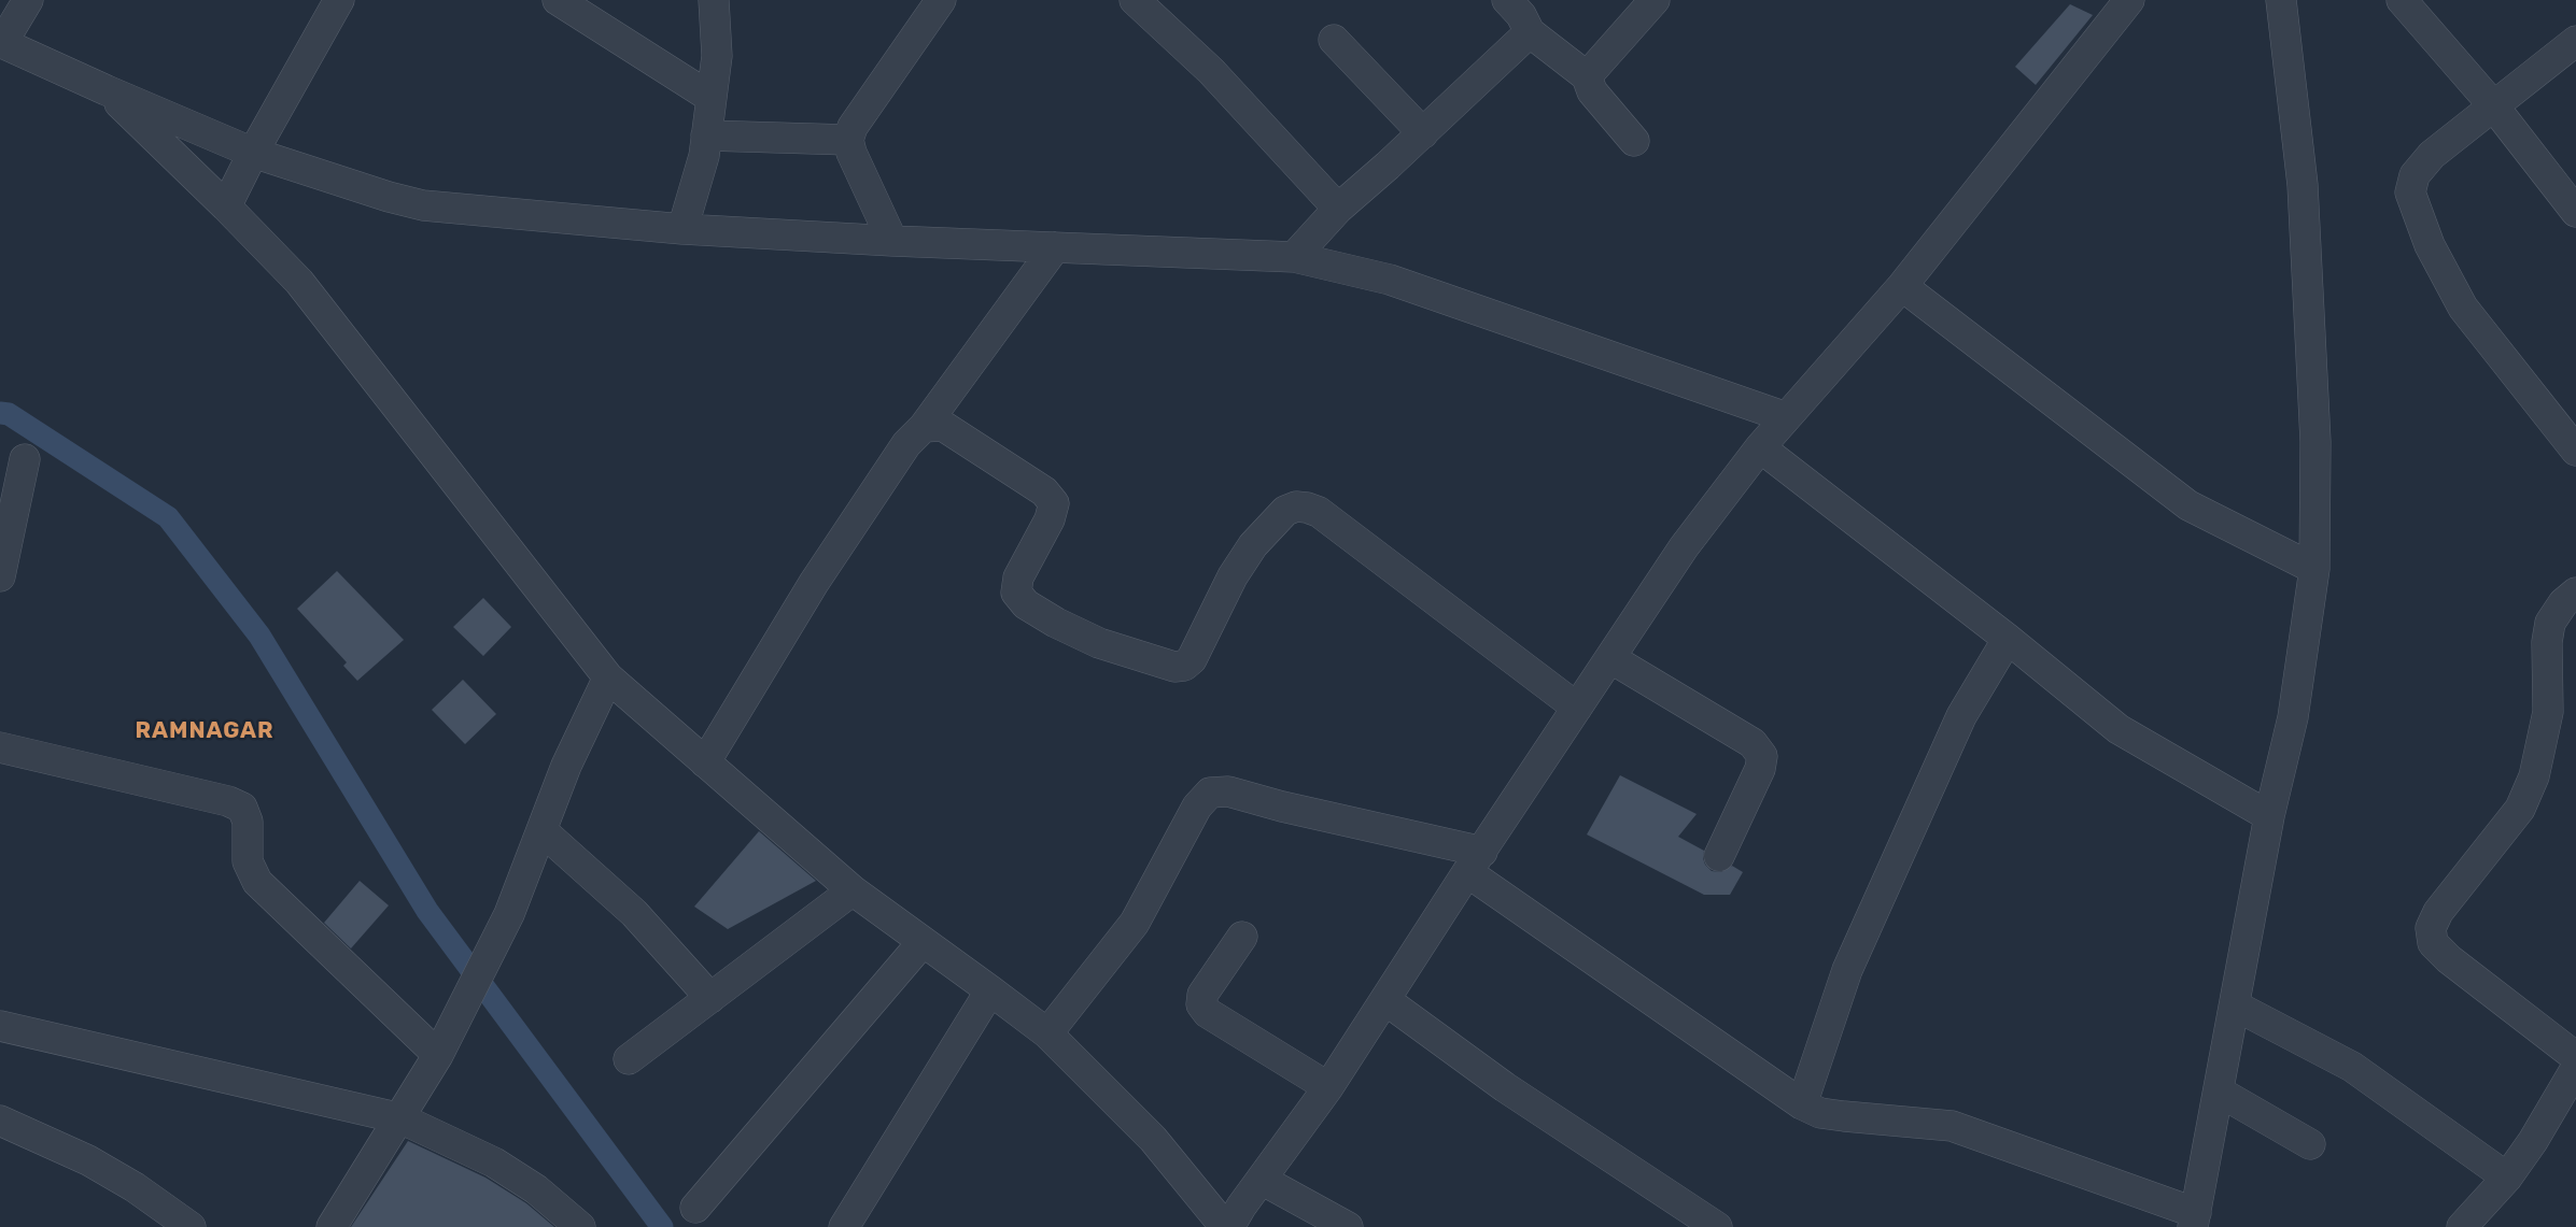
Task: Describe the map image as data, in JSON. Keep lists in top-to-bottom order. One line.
{"districts":["RAMNAGAR"]}
